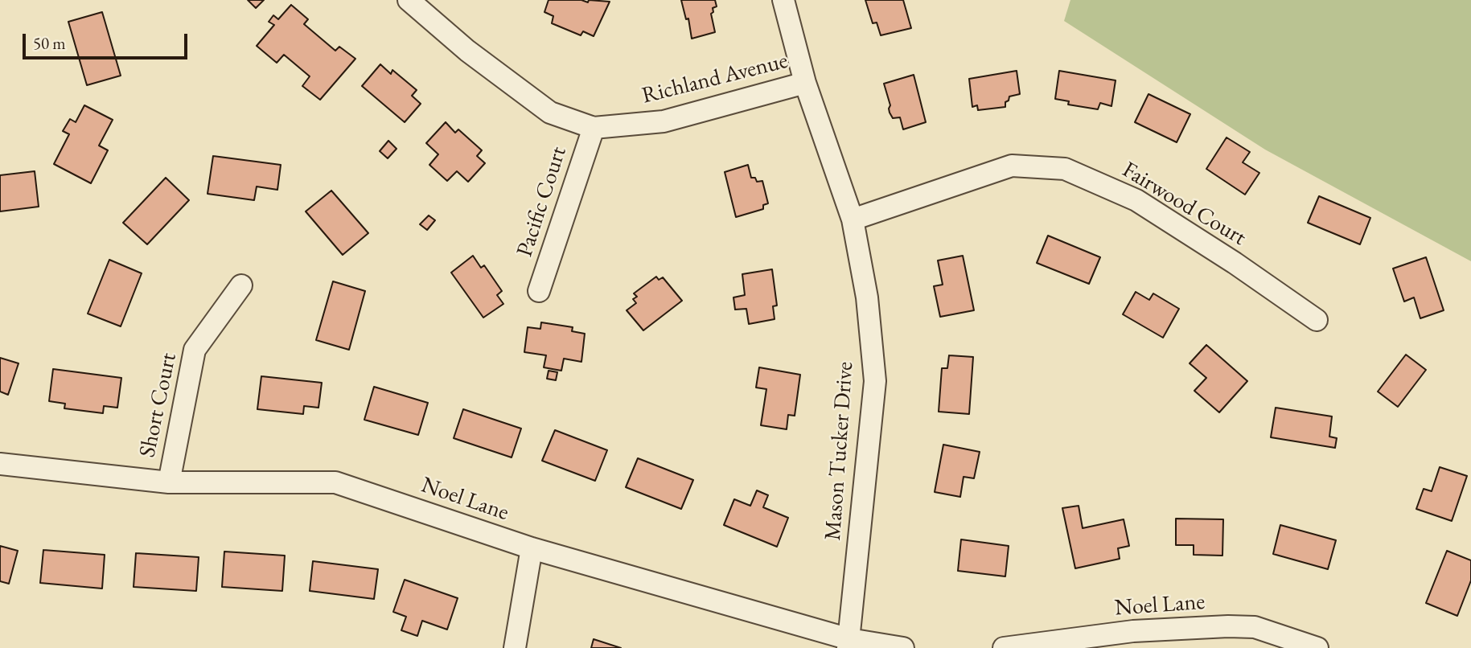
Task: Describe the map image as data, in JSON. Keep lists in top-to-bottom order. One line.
{"streets":{"street":["Richland Avenue","Pacific Court","Fairwood Court","Short Court","Mason Tucker Drive","Noel Lane"]},"crossings":[["Richland Avenue","Pacific Court"],["Richland Avenue","Mason Tucker Drive"],["Fairwood Court","Mason Tucker Drive"],["Short Court","Noel Lane"],["Mason Tucker Drive","Noel Lane"]],"scale_bar":"50 m"}
